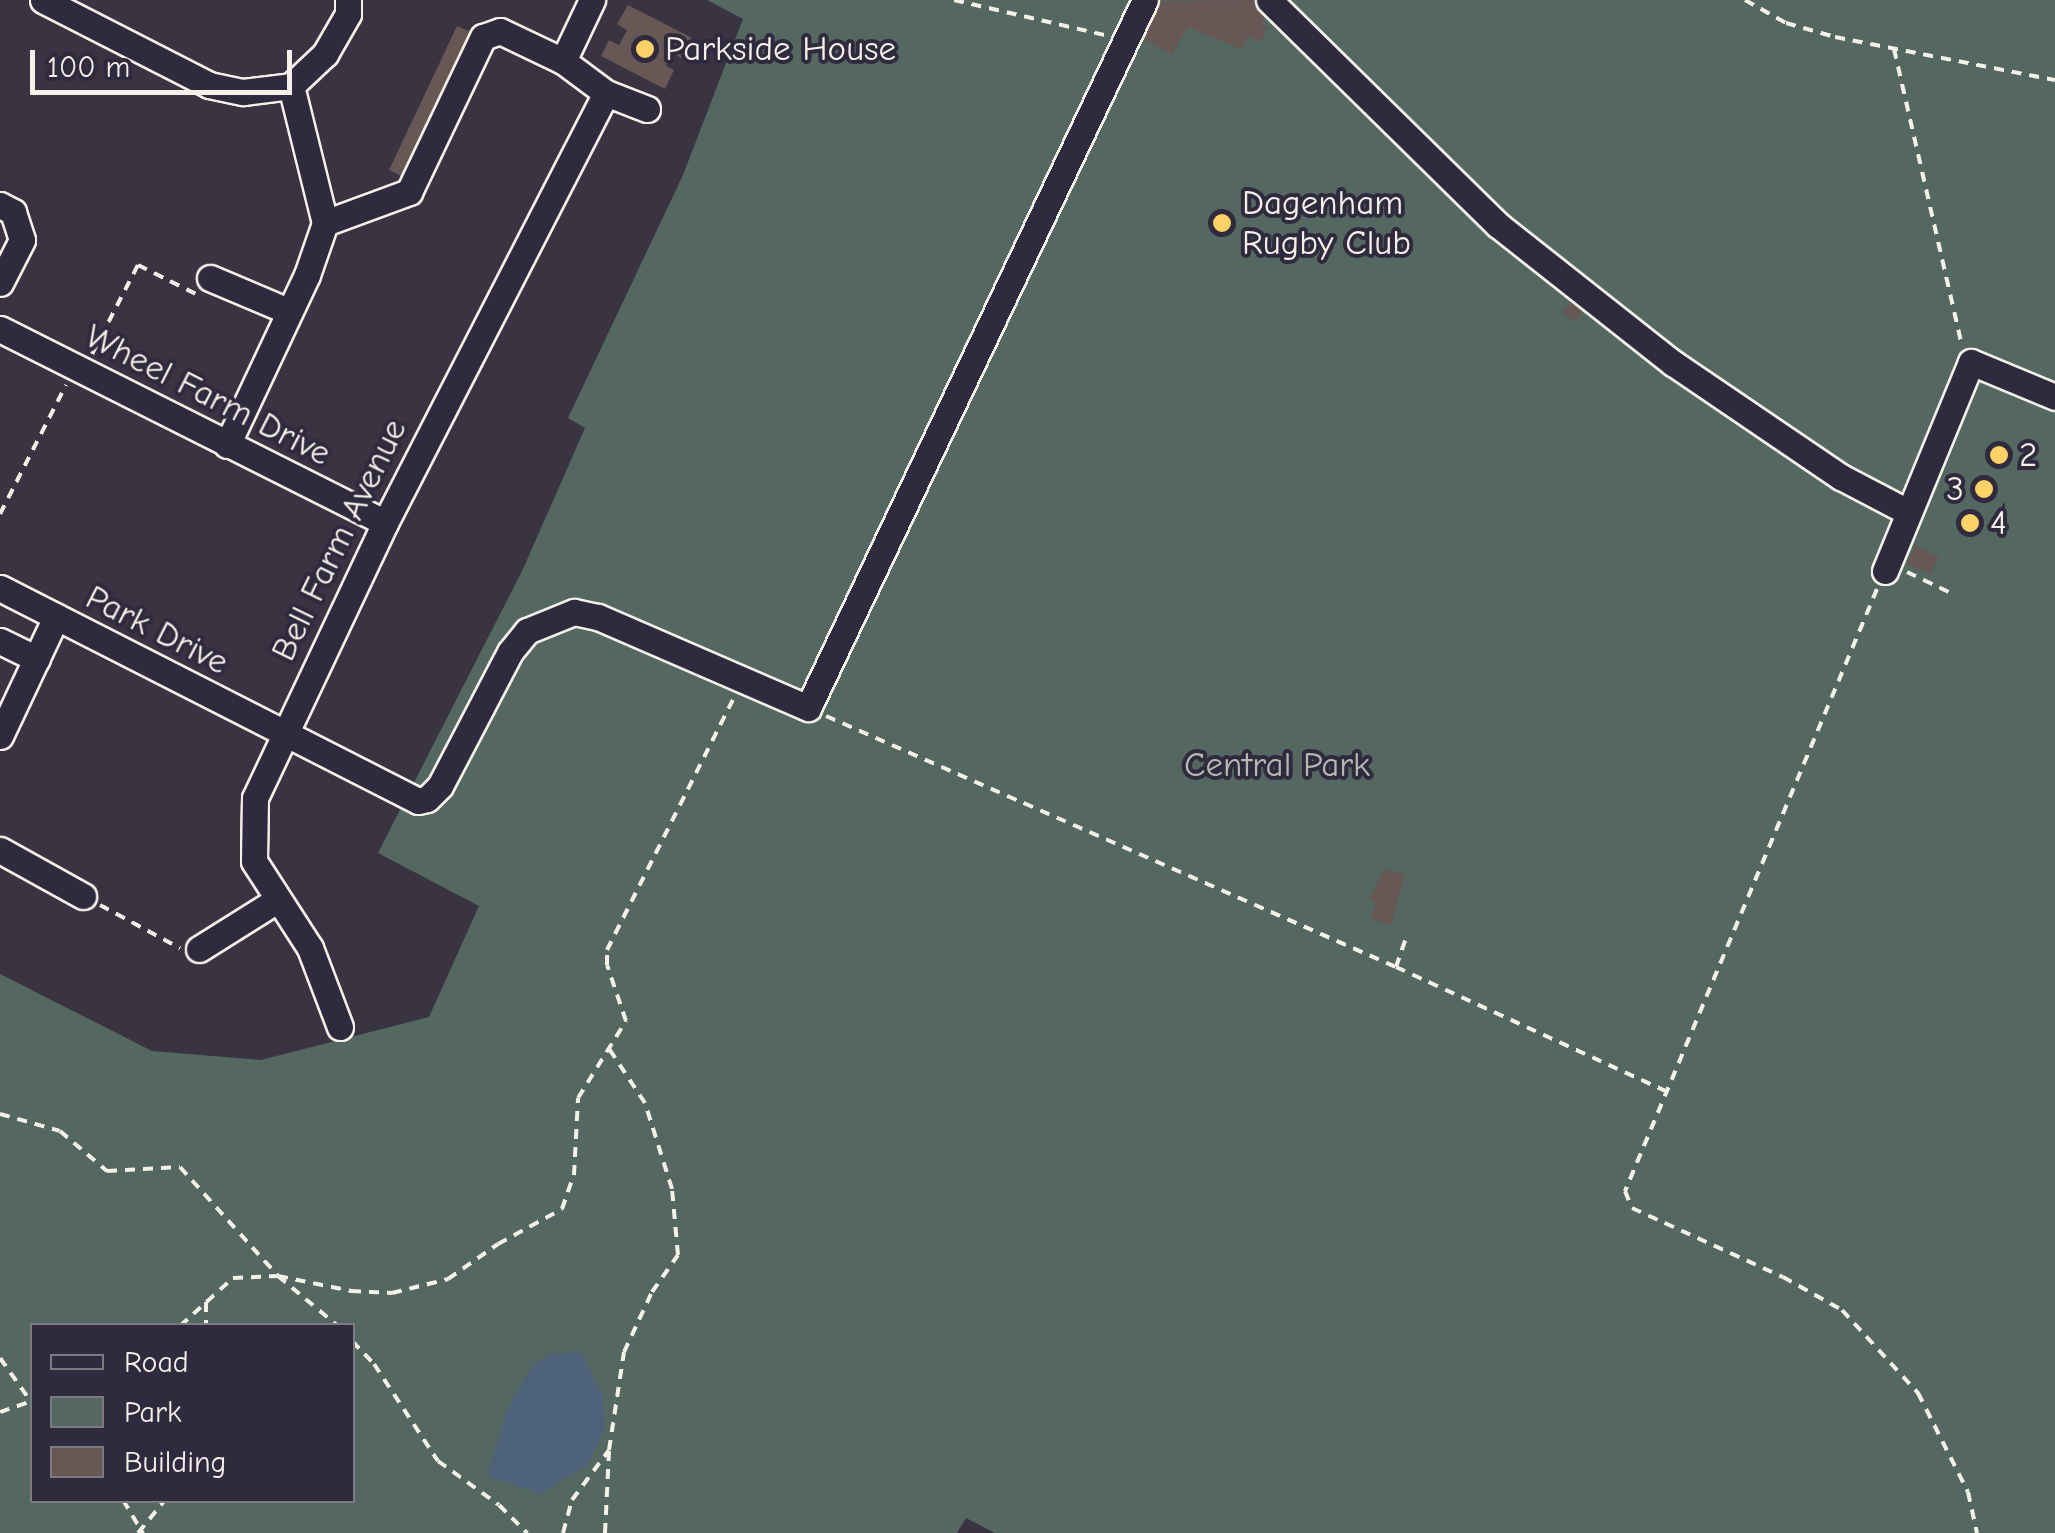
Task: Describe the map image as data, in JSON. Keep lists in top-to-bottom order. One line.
{"streets":{"street":["Wheel Farm Drive","Bell Farm Avenue","Park Drive"]},"crossings":[["Wheel Farm Drive","Bell Farm Avenue"],["Bell Farm Avenue","Park Drive"]],"parks":["Central Park"],"places":["Parkside House","Dagenham Rugby Club","2","3","4"],"legend":["Road","Park","Building"],"scale_bar":"100 m"}
